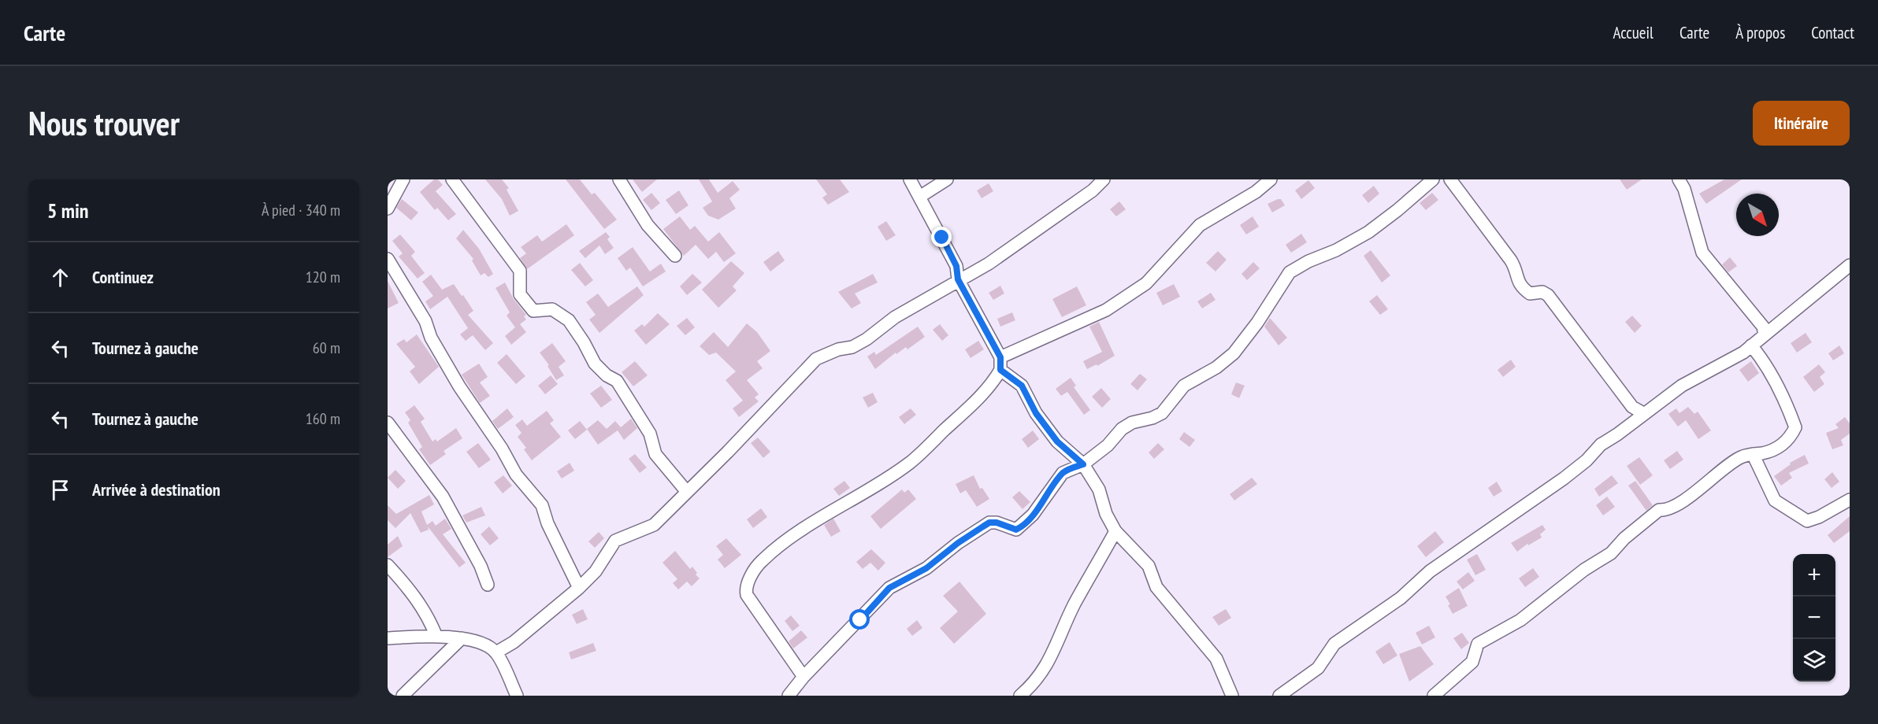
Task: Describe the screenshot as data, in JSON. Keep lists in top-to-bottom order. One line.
{"north":"bottom right","page":{"header":"Carte","nav":["Accueil","Carte","À propos","Contact"],"buttons":"Itinéraire","title":"Nous trouver","heading":["5 min","À pied · 340 m"],"list":[["Continuez","120 m"],["Tournez à gauche","60 m"],["Tournez à gauche","160 m"],"Arrivée à destination"],"map_buttons":["+","−"]}}
